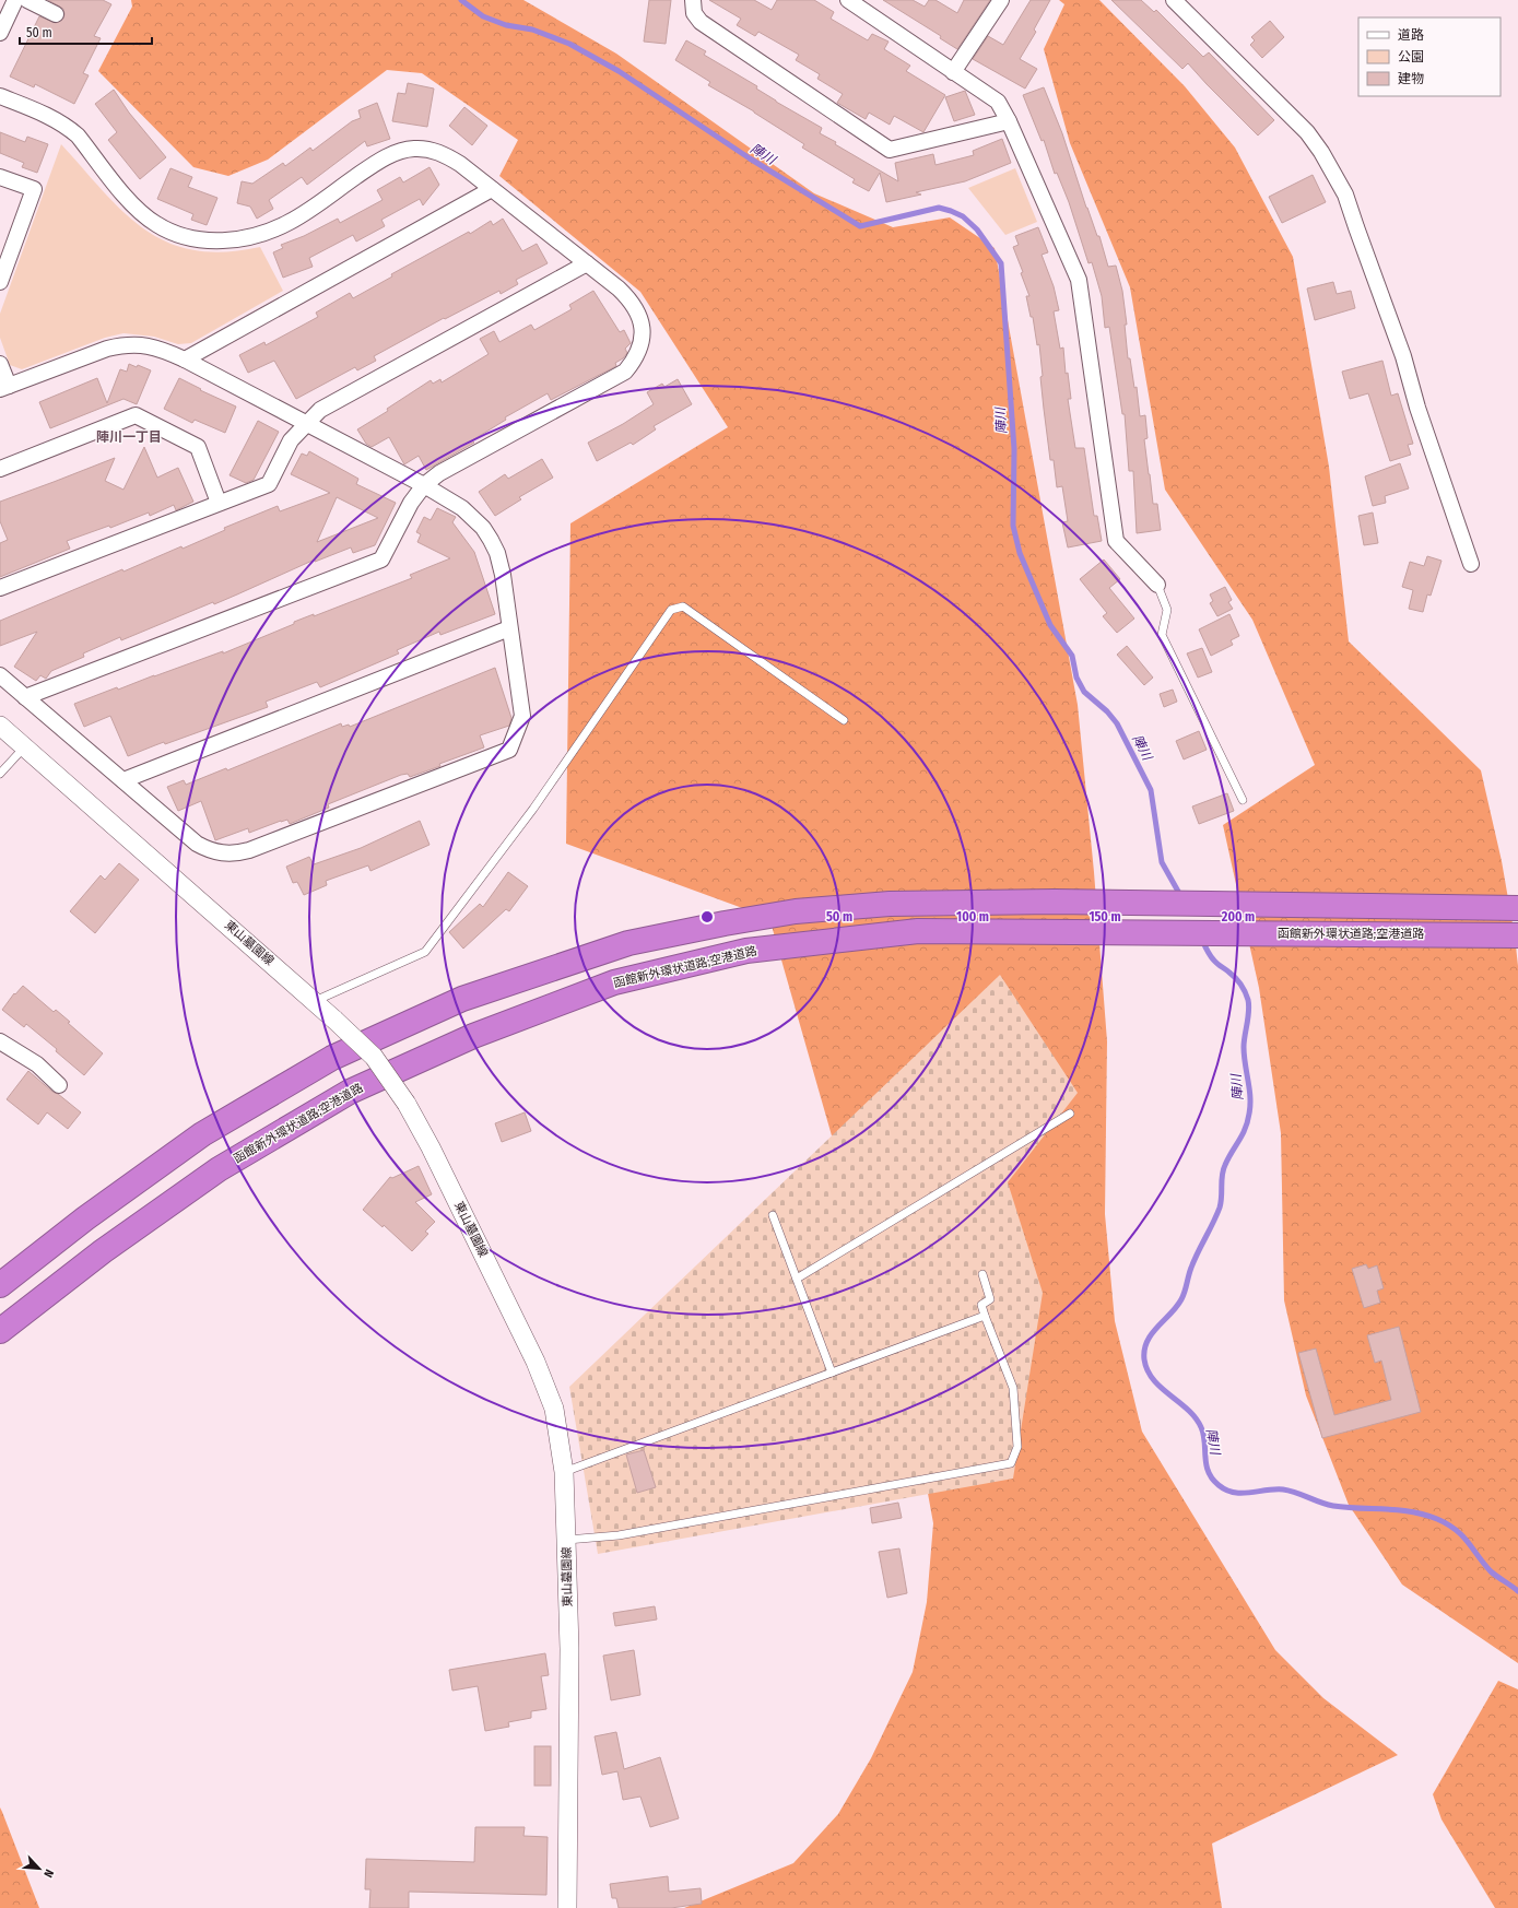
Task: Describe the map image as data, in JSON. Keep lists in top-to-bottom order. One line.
{"streets":{"highway":["函館新外環状道路;空港道路"],"street":["東山墓園線"]},"districts":["陣川一丁目"],"water":["陣川"],"legend":["道路","公園","建物"],"scale_bar":"50 m","north":"bottom right","rings":["50 m","100 m","150 m","200 m"]}
